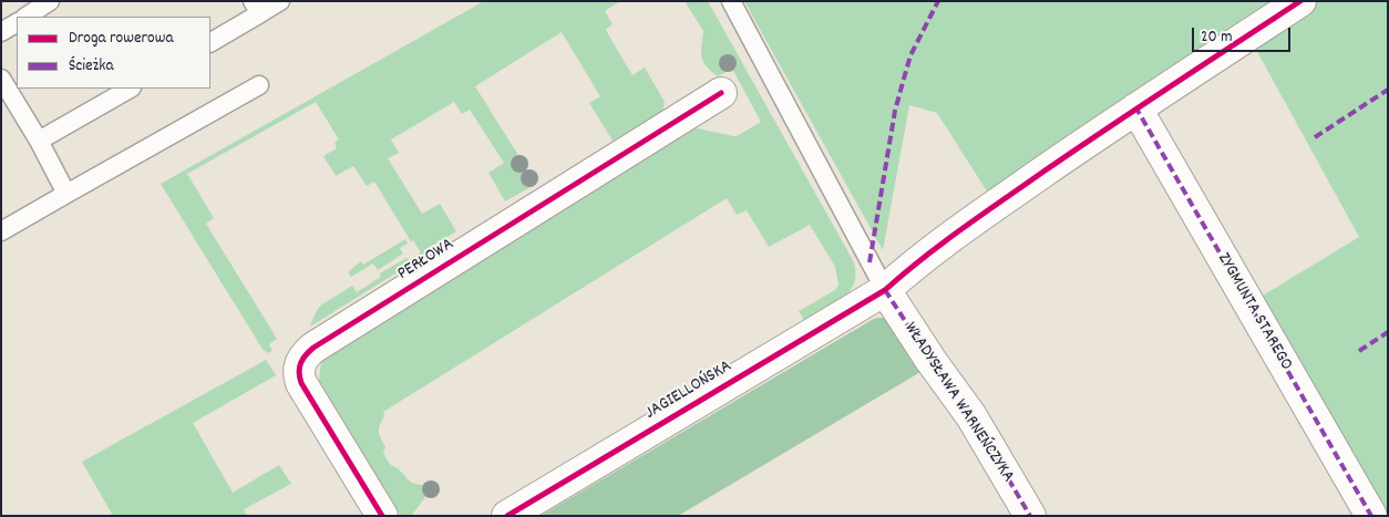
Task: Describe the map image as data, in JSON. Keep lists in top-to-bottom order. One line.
{"streets":{"street":["PERŁOWA","ZYGMUNTA STAREGO","JAGIELLOŃSKA","WŁADYSŁAWA WARNEŃCZYKA"]},"crossings":[["ZYGMUNTA STAREGO","JAGIELLOŃSKA"],["JAGIELLOŃSKA","WŁADYSŁAWA WARNEŃCZYKA"]],"legend":["Droga rowerowa","Ścieżka"],"scale_bar":"20 m"}
